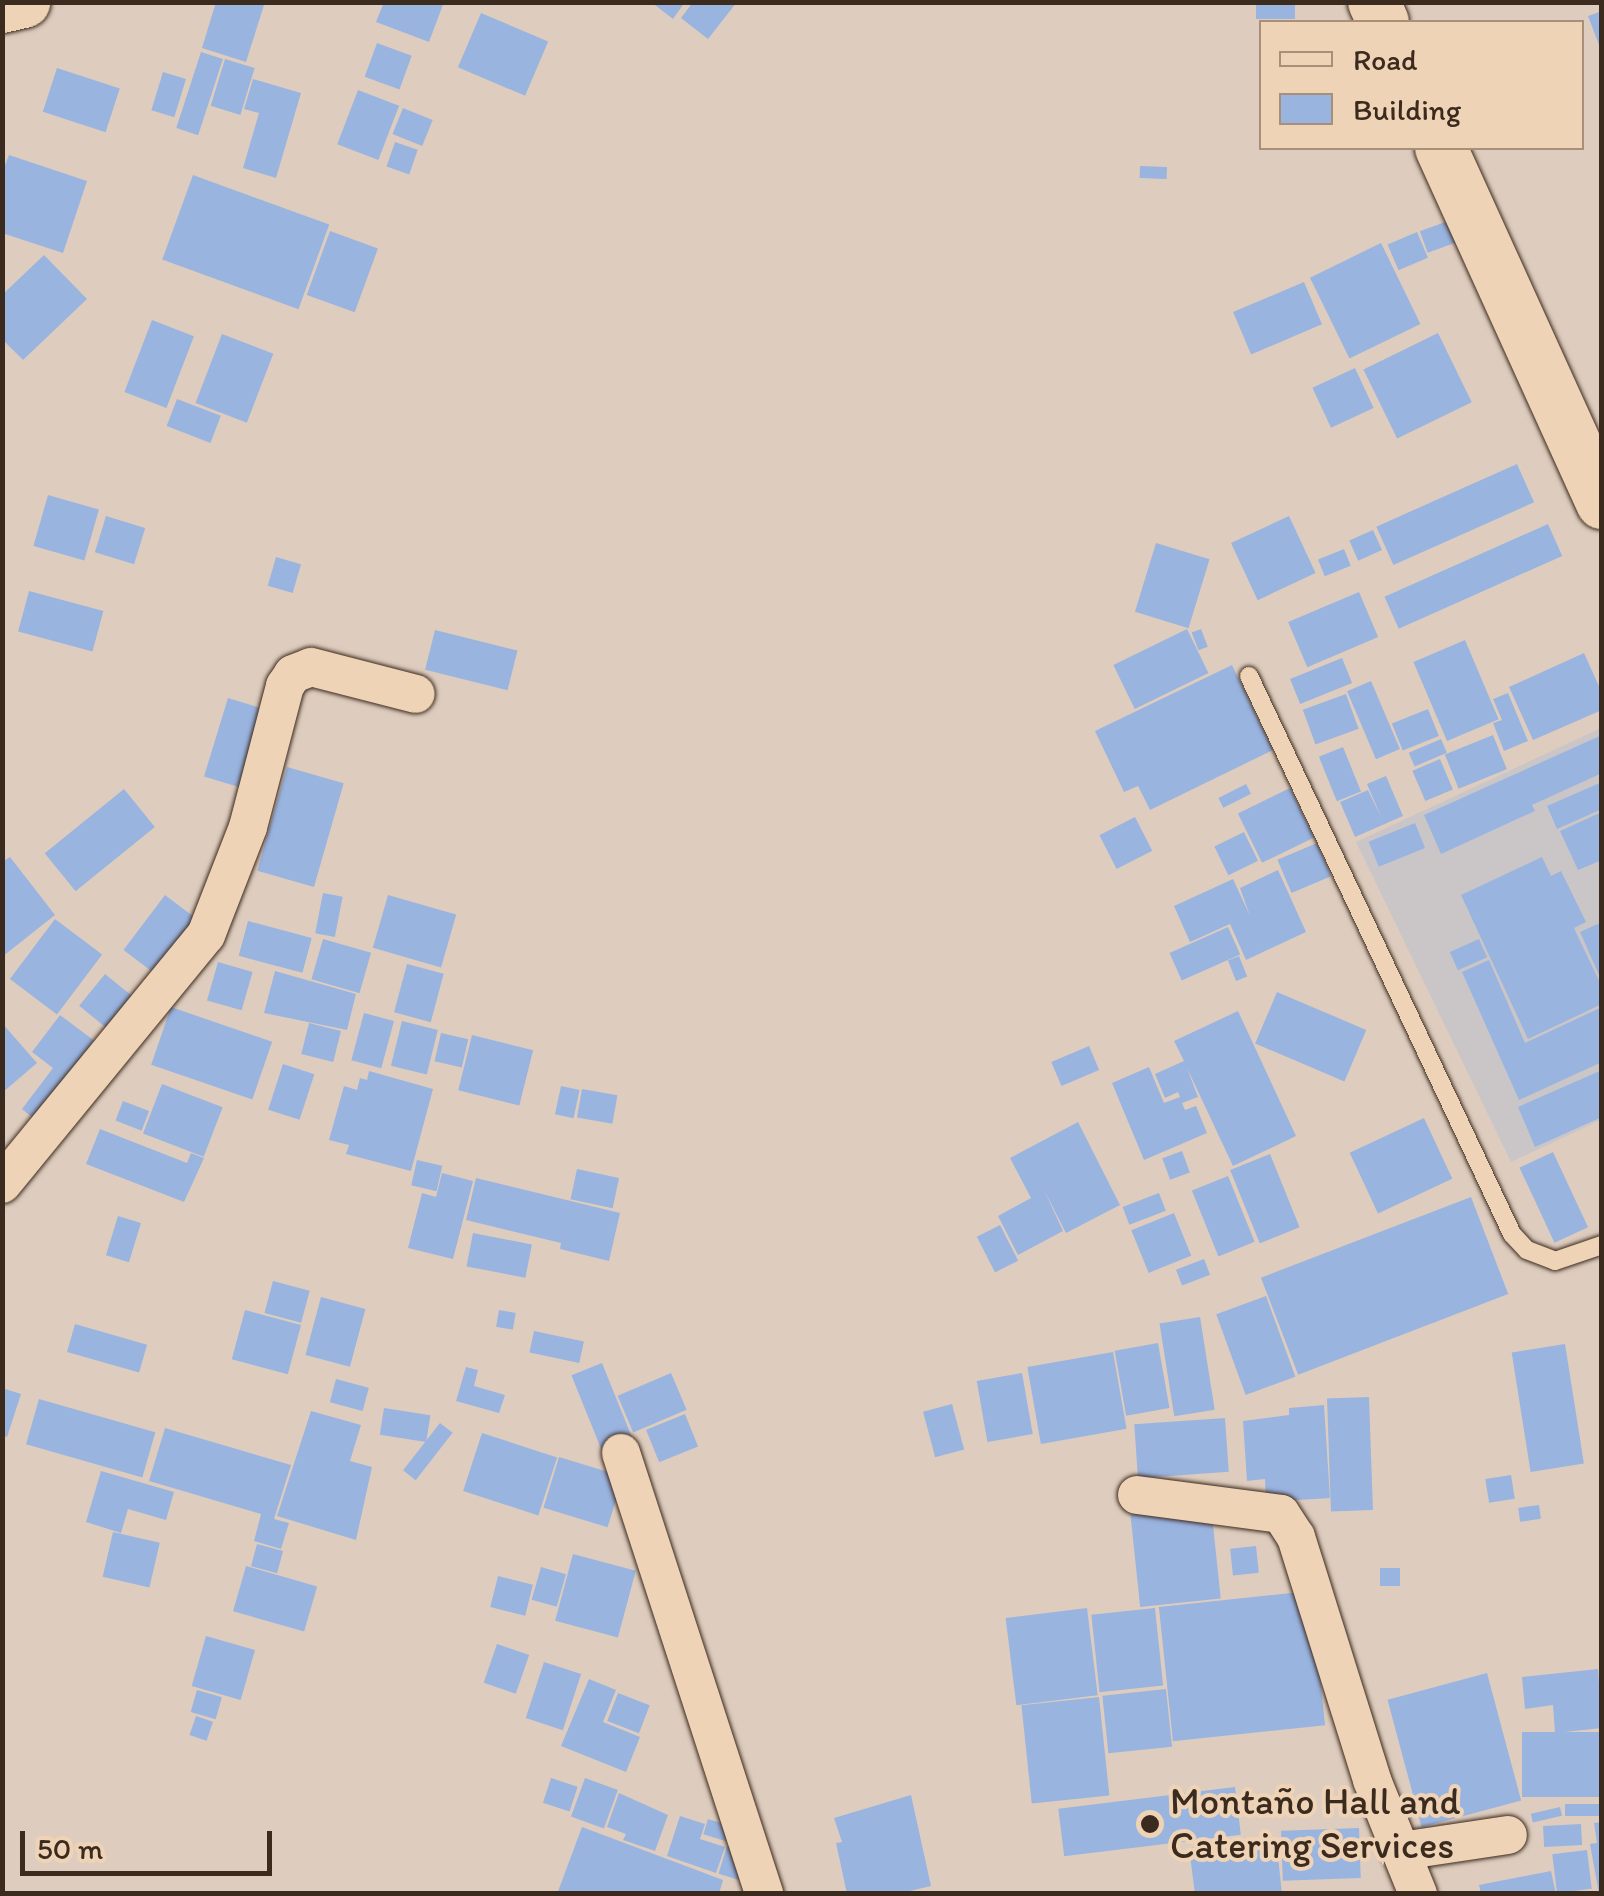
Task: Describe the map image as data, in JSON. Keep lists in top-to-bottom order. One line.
{"places":["Montaño Hall and Catering Services"],"legend":["Road","Building"],"scale_bar":"50 m"}
